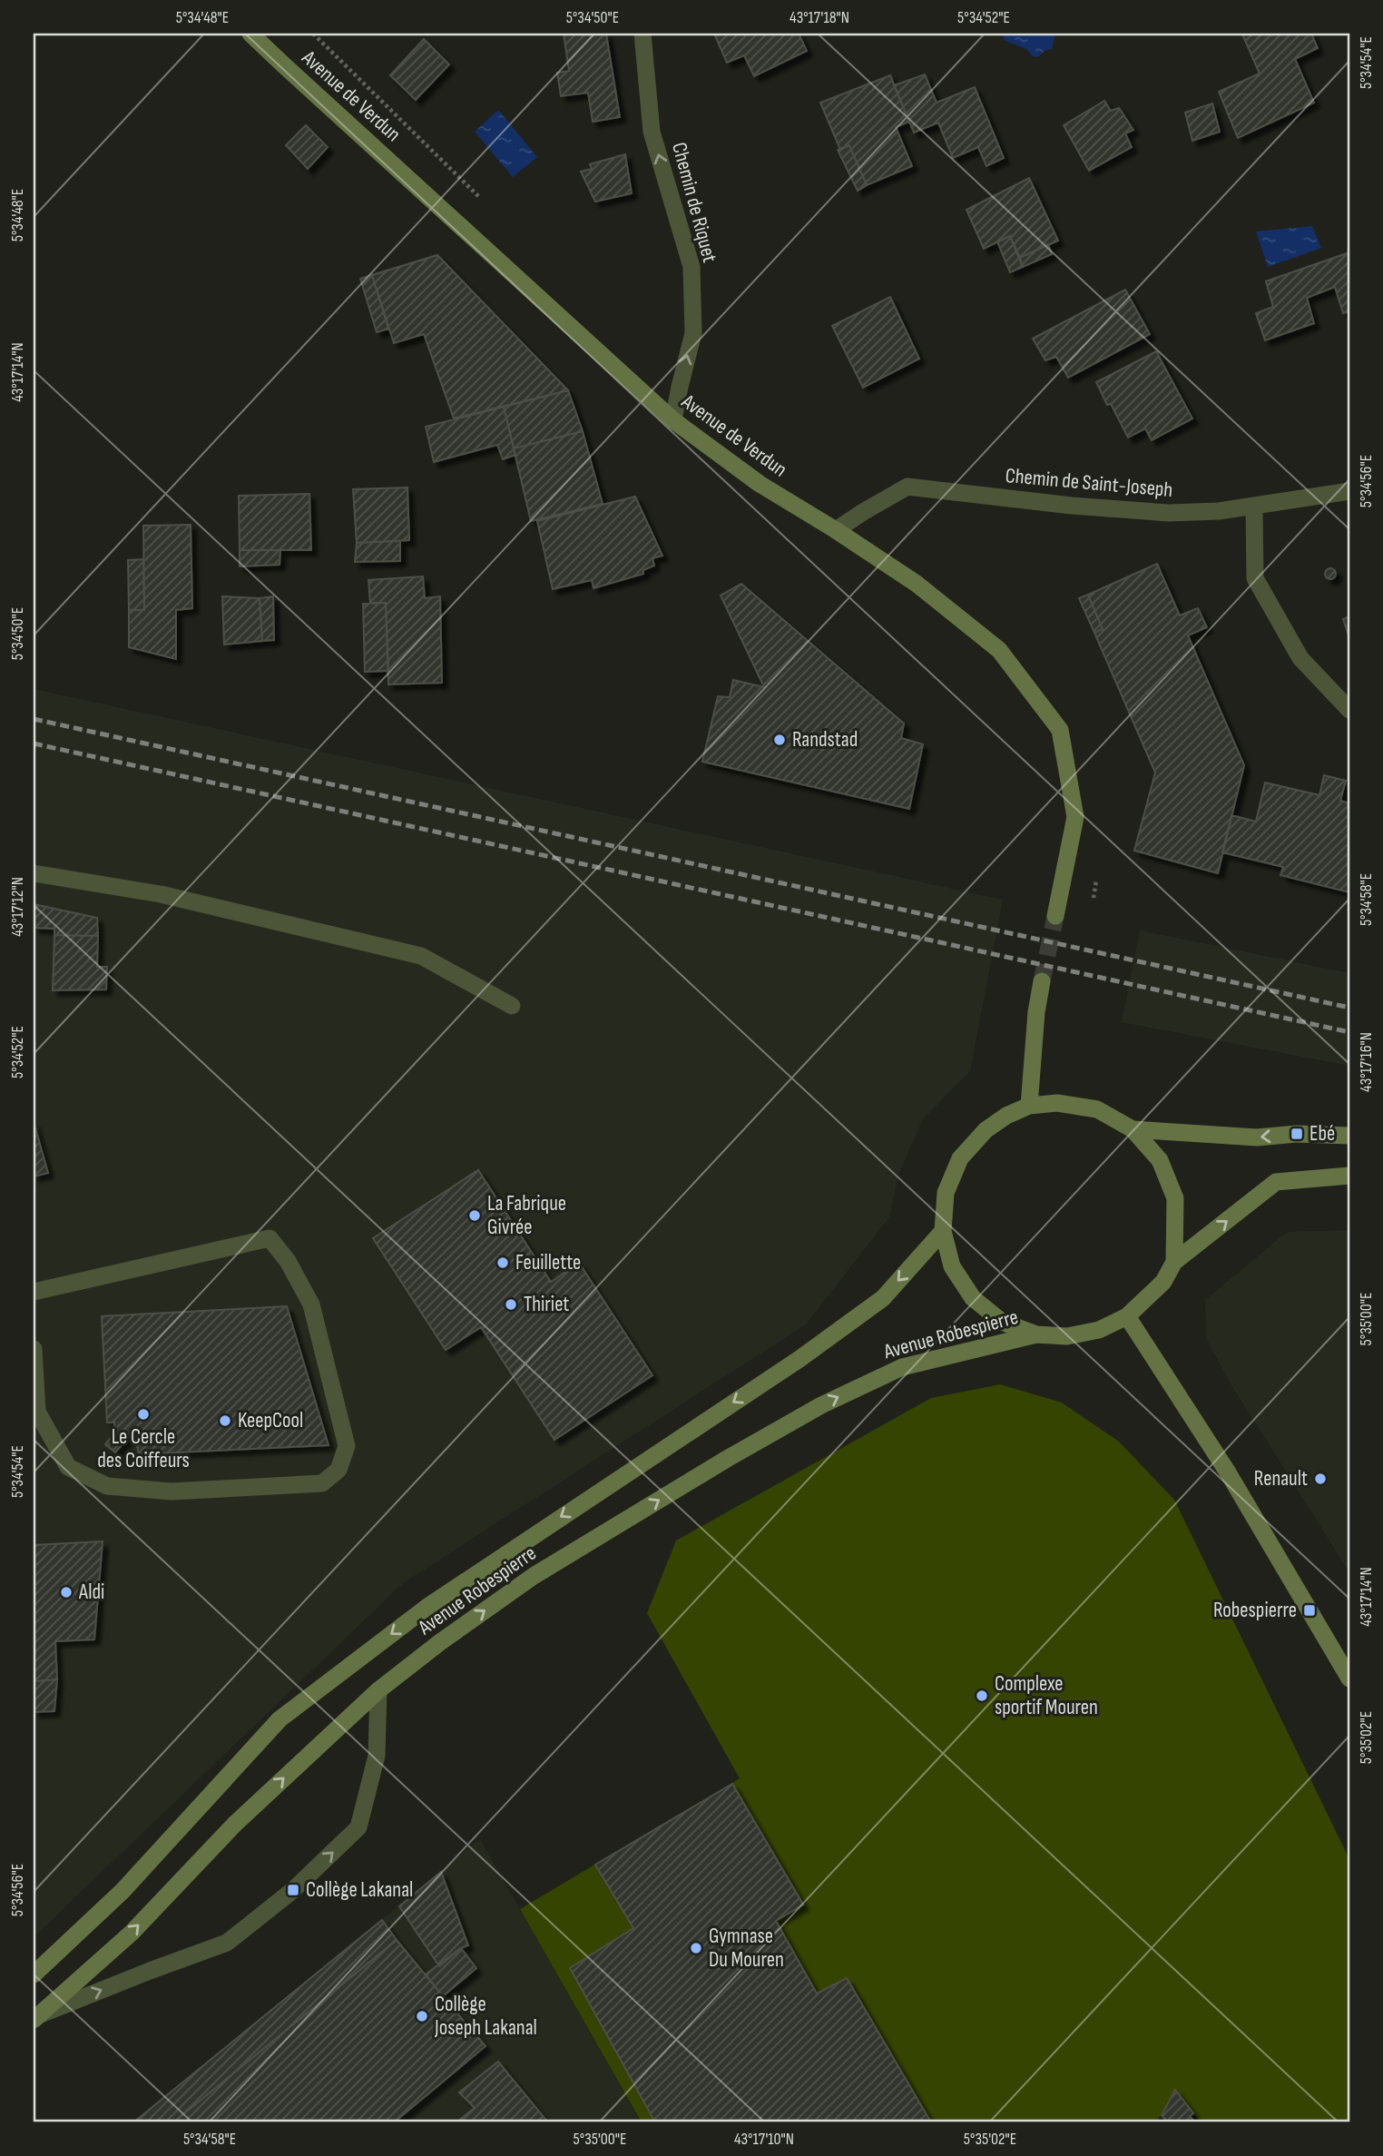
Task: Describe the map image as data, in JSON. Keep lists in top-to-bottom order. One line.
{"streets":{"main road":["Avenue de Verdun","Avenue Robespierre"],"street":["Chemin de Riquet","Chemin de Saint-Joseph"]},"crossings":[["Avenue de Verdun","Chemin de Riquet"],["Avenue de Verdun","Chemin de Saint-Joseph"]],"one_way":["Chemin de Riquet"],"places":{"other":["Randstad","La Fabrique Givrée","Feuillette","Thiriet","Le Cercle des Coiffeurs","KeepCool","Renault","Aldi","Complexe sportif Mouren","Gymnase Du Mouren","Collège Joseph Lakanal"],"transit":["Ebé","Robespierre","Collège Lakanal"]},"coordinates":["5°34'48\"E","5°34'50\"E","43°17'18\"N","5°34'52\"E","5°34'54\"E","43°17'14\"N","5°34'56\"E","5°34'58\"E","43°17'12\"N","43°17'16\"N","5°35'00\"E","5°35'02\"E","43°17'10\"N"]}
